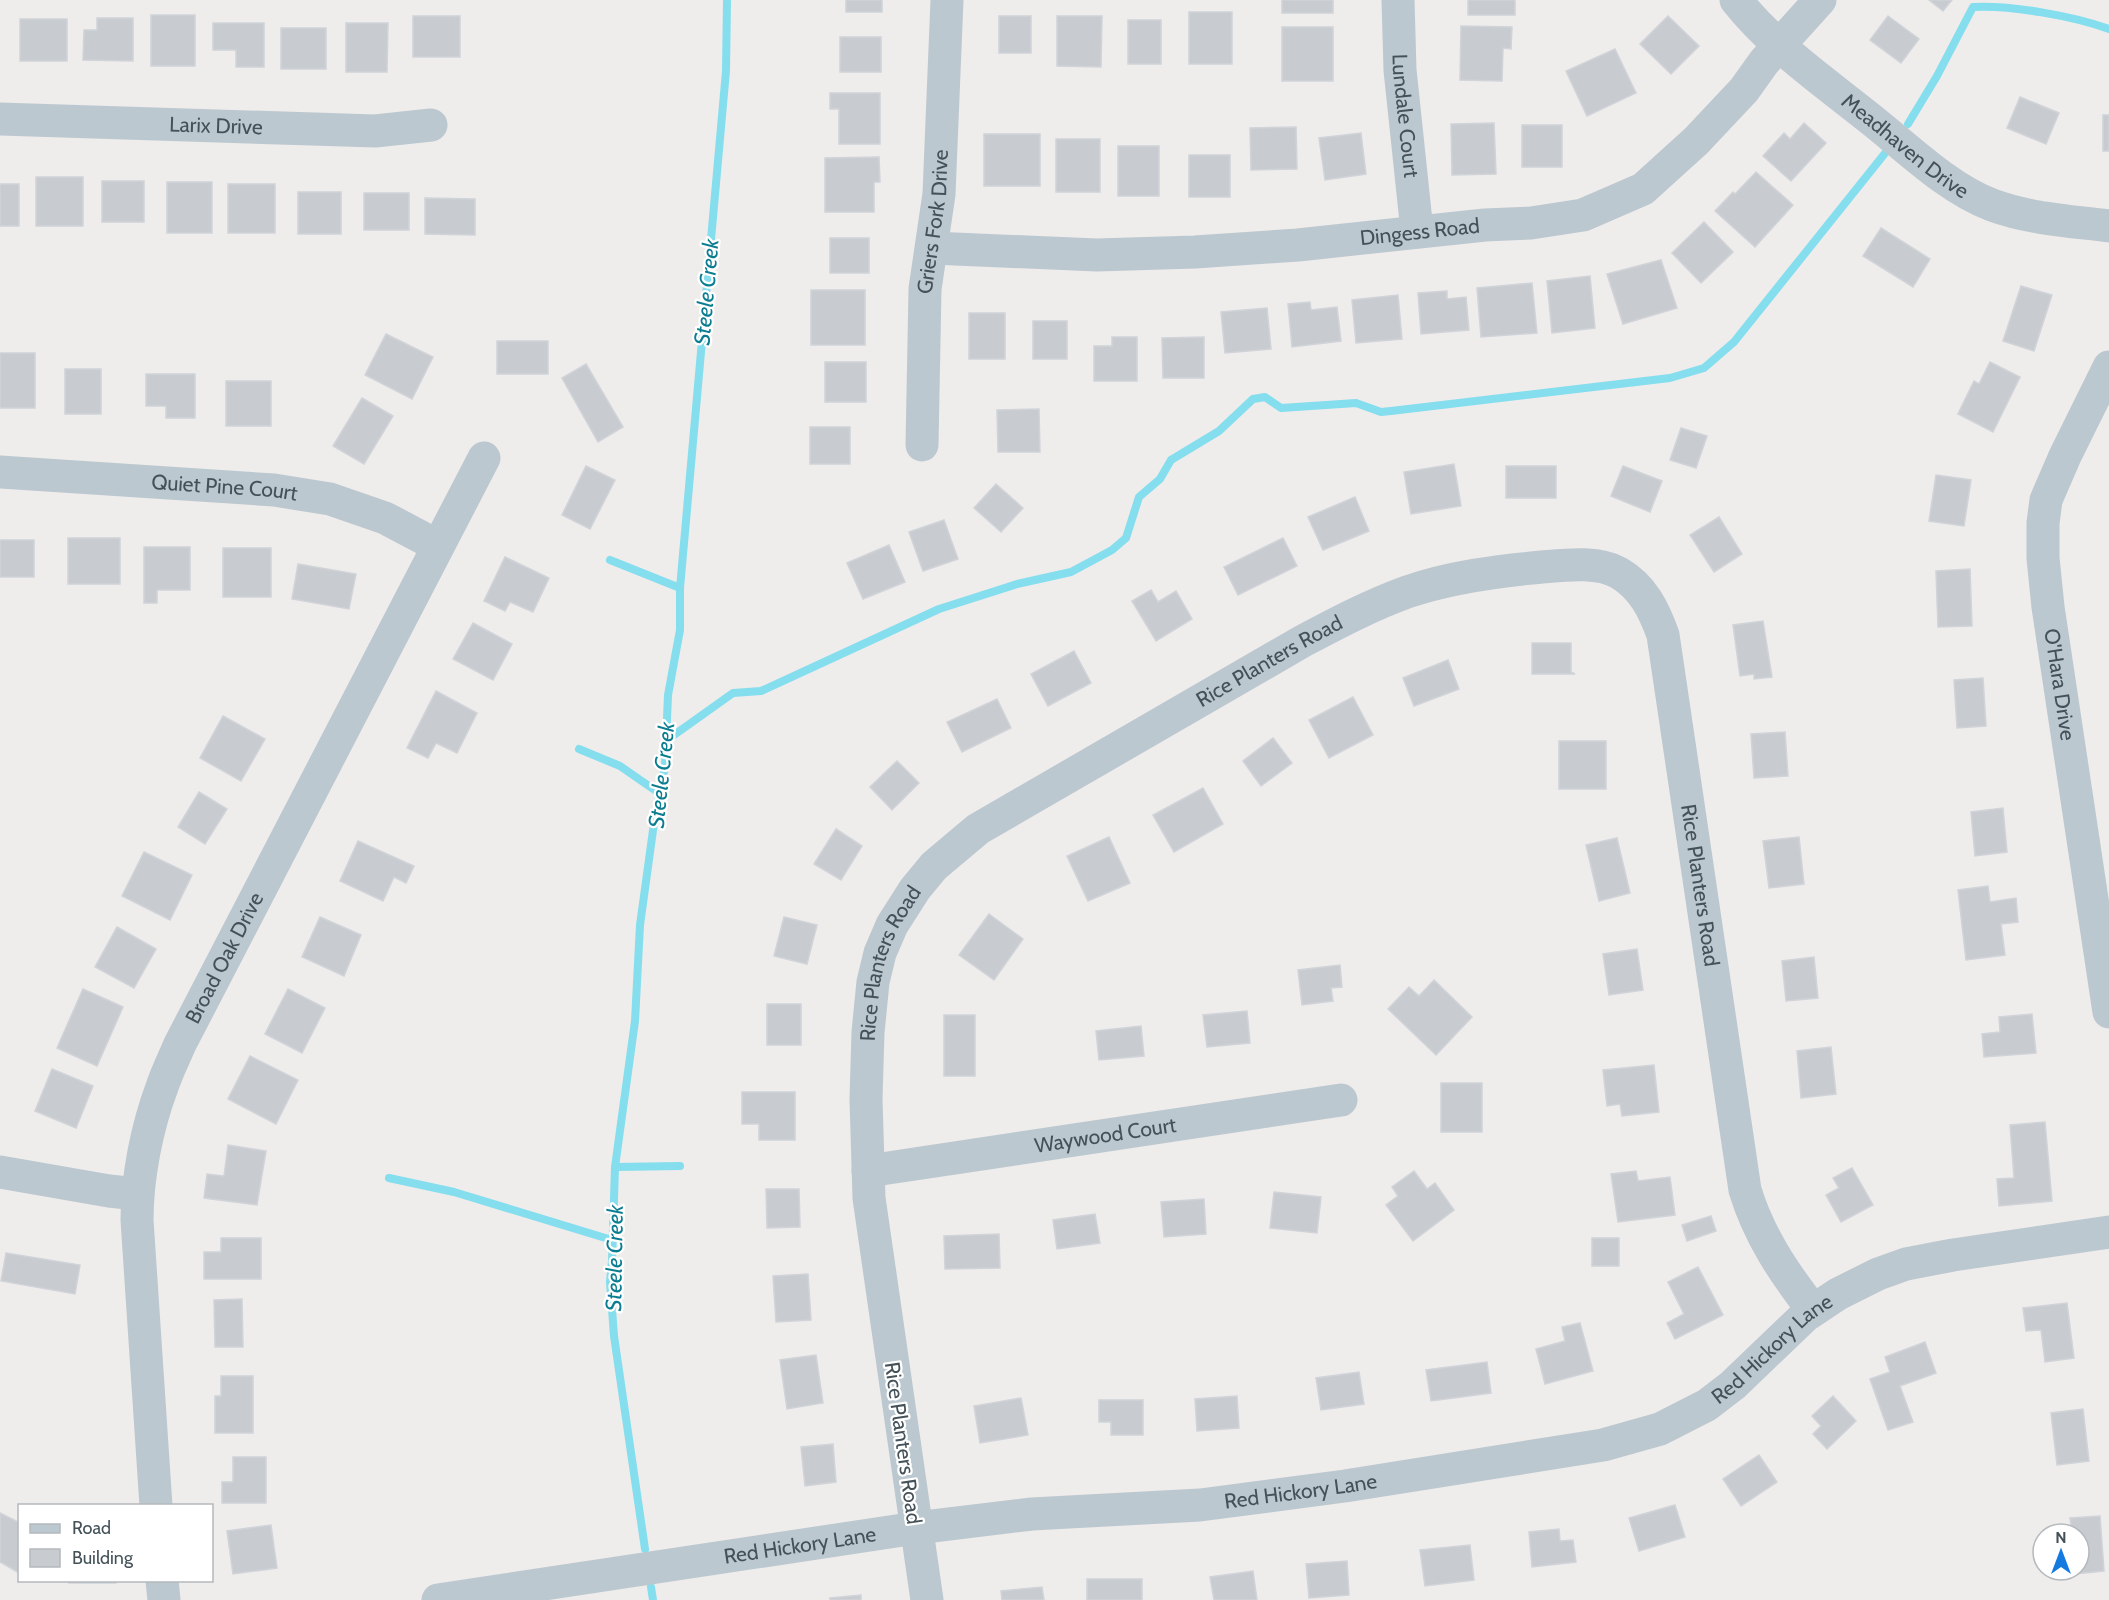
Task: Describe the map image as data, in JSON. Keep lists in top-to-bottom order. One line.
{"streets":{"street":["Lundale Court","Larix Drive","Meadhaven Drive","Griers Fork Drive","Dingess Road","Quiet Pine Court","Rice Planters Road","O'Hara Drive","Broad Oak Drive","Waywood Court","Red Hickory Lane"]},"crossings":[["Lundale Court","Dingess Road"],["Meadhaven Drive","Dingess Road"],["Griers Fork Drive","Dingess Road"],["Quiet Pine Court","Broad Oak Drive"],["Rice Planters Road","Waywood Court"],["Rice Planters Road","Red Hickory Lane"]],"water":["Steele Creek"],"legend":["Road","Building"],"north":"top"}
